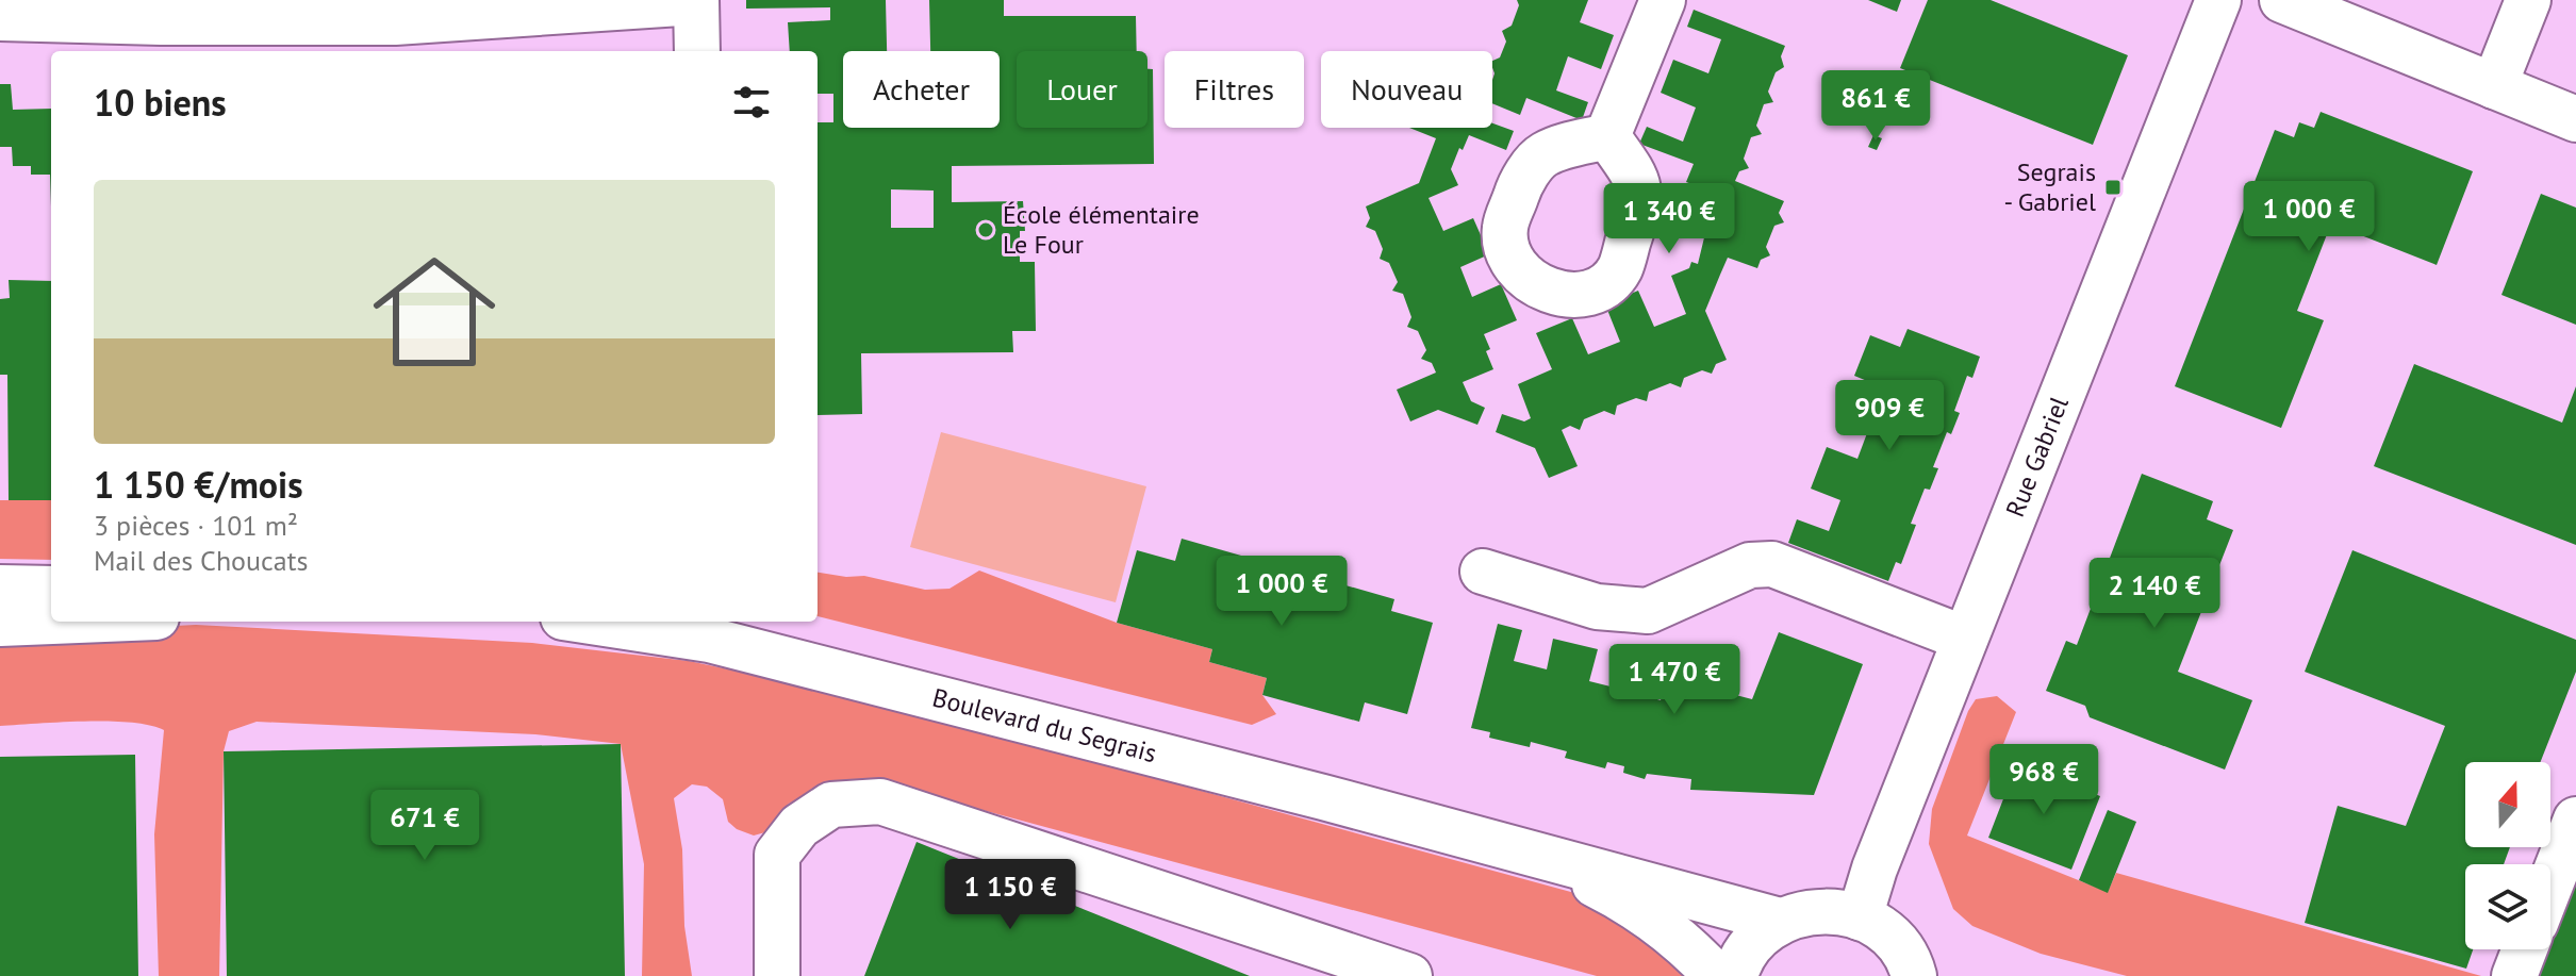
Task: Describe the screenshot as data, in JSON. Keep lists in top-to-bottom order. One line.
{"streets":{"street":["Rue Gabriel","Boulevard du Segrais"]},"places":{"transit":["Segrais - Gabriel"],"other":["École élémentaire Le Four"]},"north":"top","page":{"chip":["Acheter","Louer","Filtres","Nouveau"],"heading":"10 biens","price":["861 €","1 000 €","1 340 €","909 €","1 000 €","2 140 €","1 470 €","968 €","671 €","1 150 €"],"list":[{"name":"1 150 €/mois","note":"3 pièces · 101 m² · Mail des Choucats"}]}}
